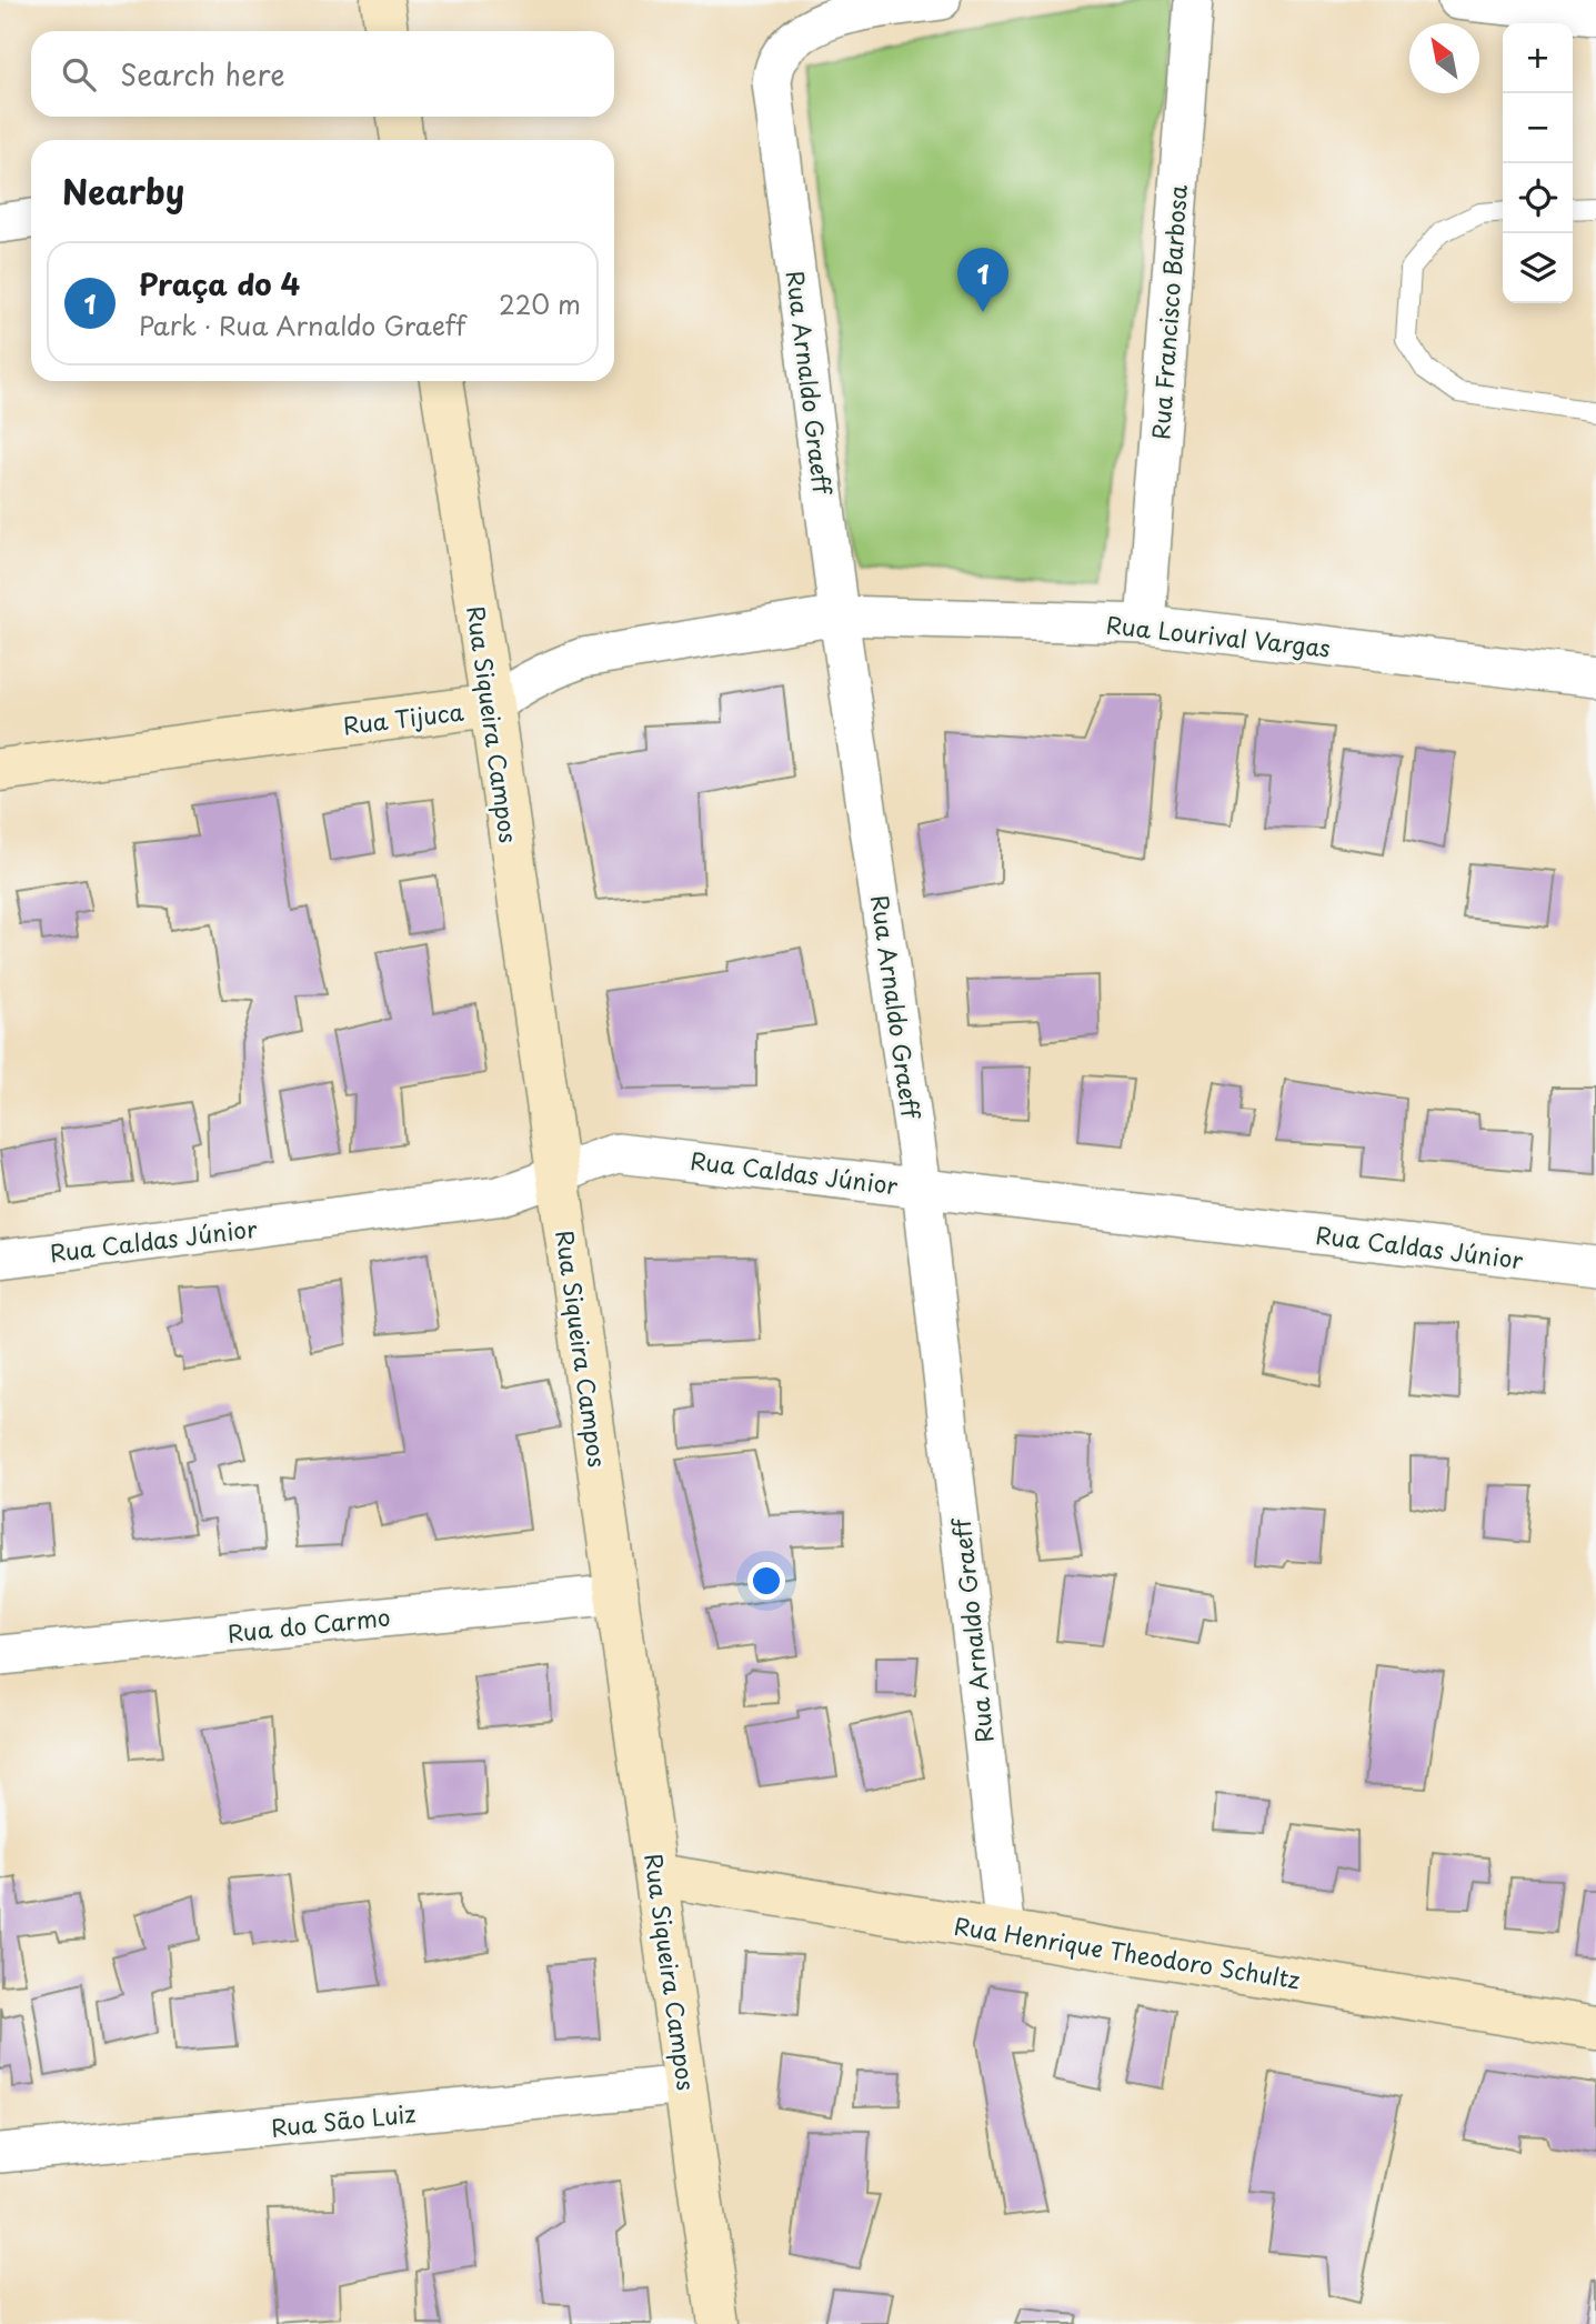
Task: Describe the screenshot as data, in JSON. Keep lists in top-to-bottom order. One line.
{"streets":{"main road":["Rua Tijuca","Rua Siqueira Campos","Rua Henrique Theodoro Schultz"],"street":["Rua Francisco Barbosa","Rua Arnaldo Graeff","Rua Lourival Vargas","Rua Caldas Júnior","Rua do Carmo","Rua São Luiz"]},"crossings":[["Rua Francisco Barbosa","Rua Lourival Vargas"],["Rua Arnaldo Graeff","Rua Lourival Vargas"],["Rua Arnaldo Graeff","Rua Tijuca"],["Rua Arnaldo Graeff","Rua Caldas Júnior"],["Rua Arnaldo Graeff","Rua Henrique Theodoro Schultz"],["Rua Lourival Vargas","Rua Tijuca"],["Rua Tijuca","Rua Siqueira Campos"],["Rua Siqueira Campos","Rua Caldas Júnior"],["Rua Siqueira Campos","Rua do Carmo"],["Rua Siqueira Campos","Rua Henrique Theodoro Schultz"],["Rua Siqueira Campos","Rua São Luiz"]],"north":"top left","page":{"map_buttons":["+","−"],"search":"Search here","heading":"Nearby","list":[{"mark":"1","name":"Praça do 4","note":"Park · Rua Arnaldo Graeff","value":"220 m"}],"pins":"1"}}
